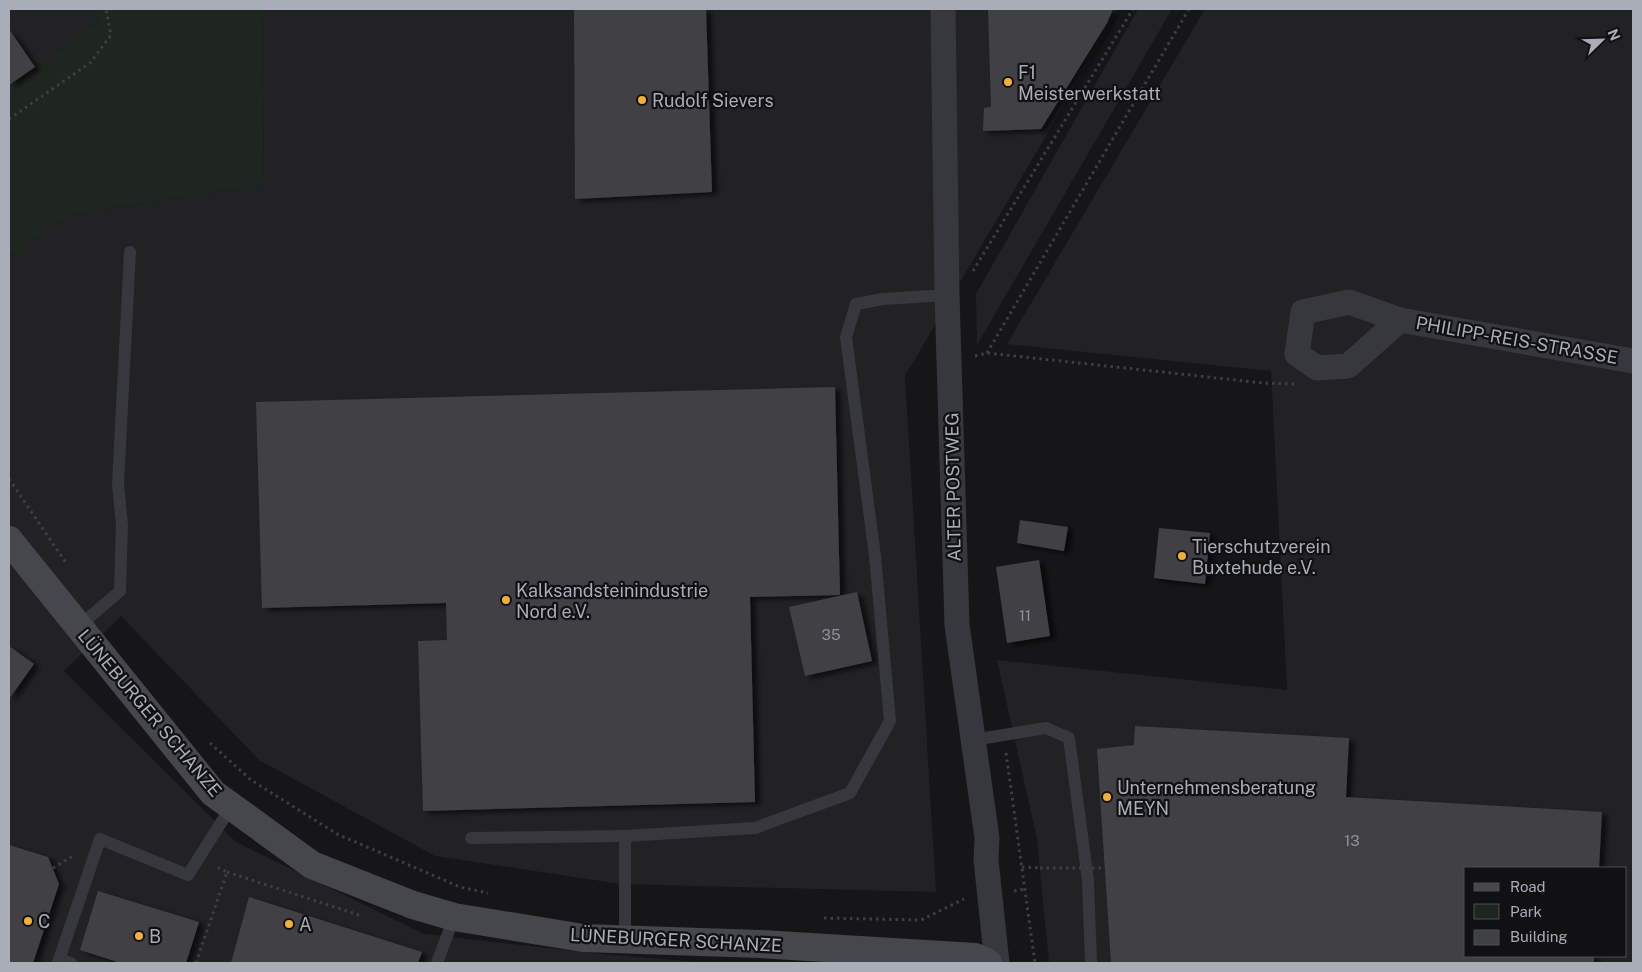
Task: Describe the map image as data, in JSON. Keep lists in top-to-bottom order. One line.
{"streets":{"street":["PHILIPP-REIS-STRASSE","ALTER POSTWEG","LÜNEBURGER SCHANZE"]},"places":["F1 Meisterwerkstatt","Rudolf Sievers","Tierschutzverein Buxtehude e.V.","Kalksandsteinindustrie Nord e.V.","Unternehmensberatung MEYN","C","A","B"],"house_numbers":["11","35","13"],"legend":["Road","Park","Building"],"north":"top right"}
